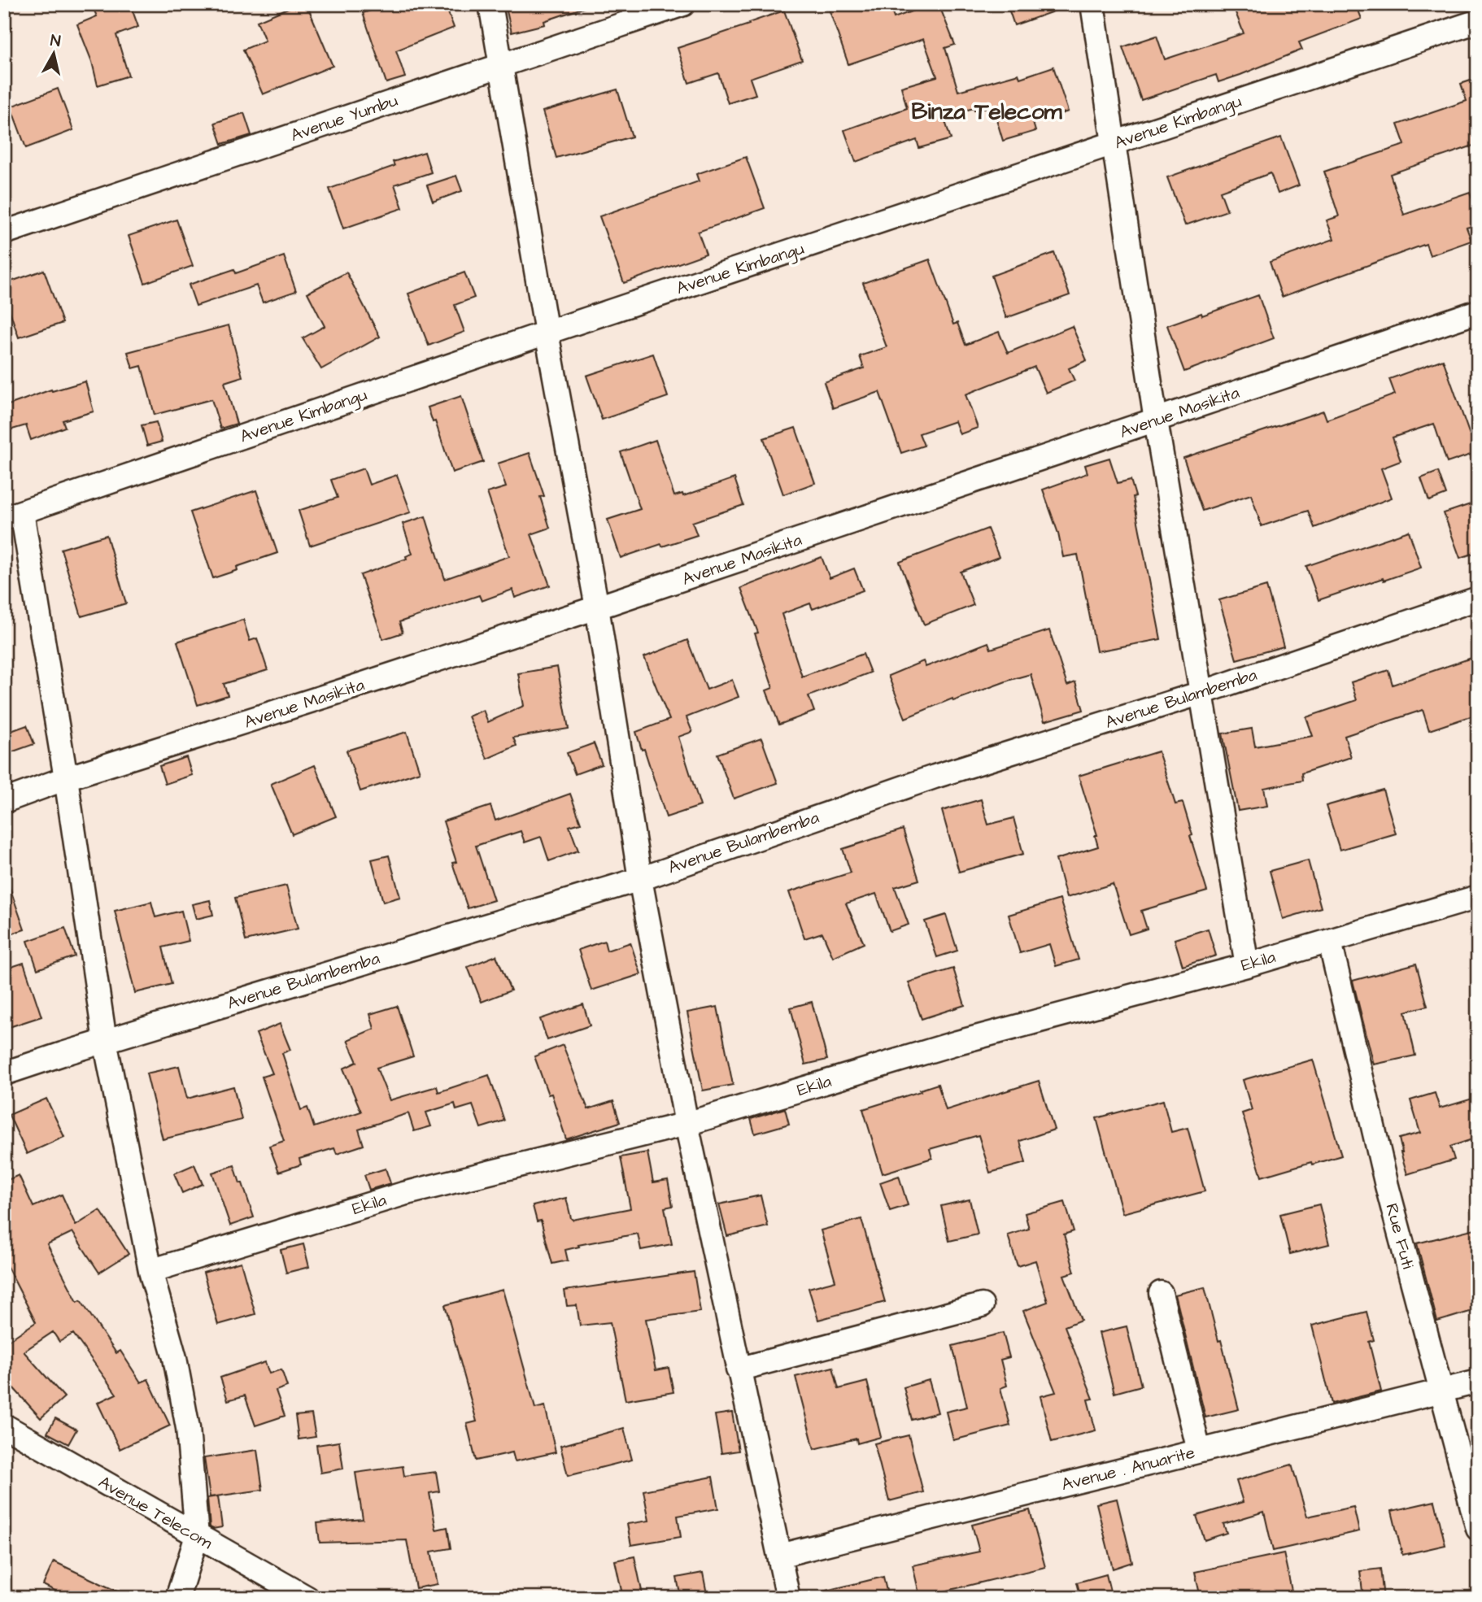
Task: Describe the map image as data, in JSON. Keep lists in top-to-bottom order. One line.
{"streets":{"street":["Avenue Yumbu","Avenue Kimbangu","Avenue Masikita","Avenue Bulambemba","Ekila","Rue Futi","Avenue . Anuarite","Avenue Telecom"]},"crossings":[["Ekila","Rue Futi"],["Rue Futi","Avenue . Anuarite"]],"districts":["Binza Telecom"],"north":"top"}
